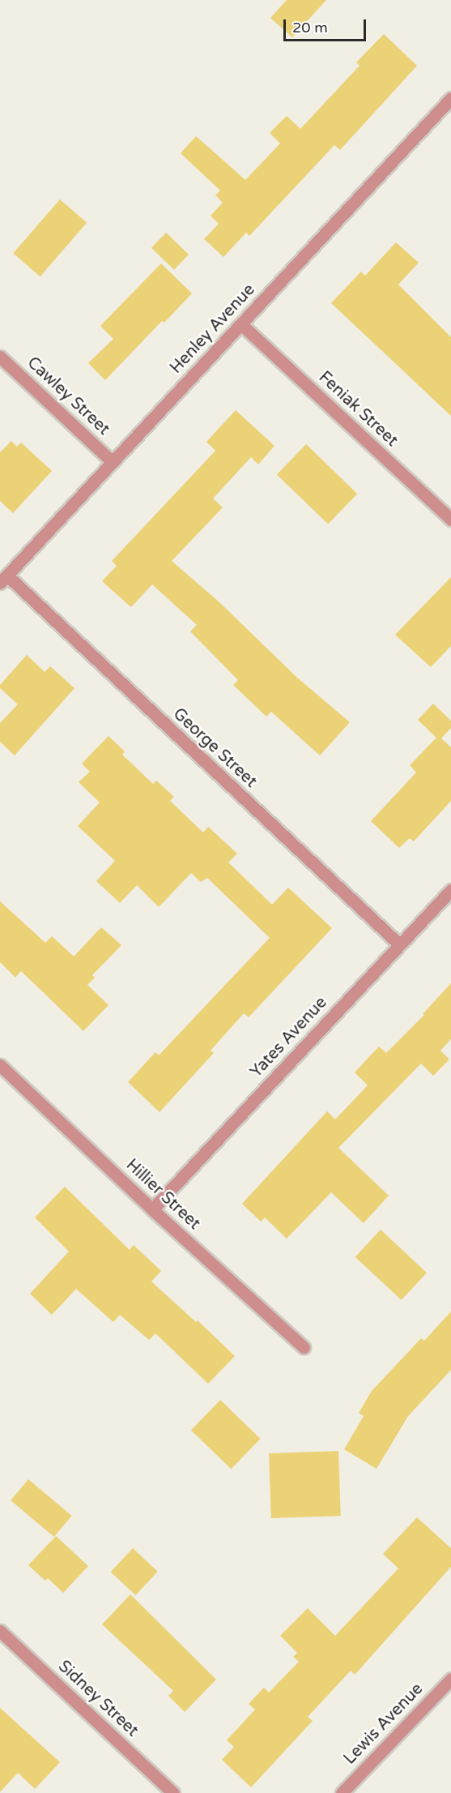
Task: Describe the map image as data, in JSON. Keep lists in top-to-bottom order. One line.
{"streets":{"street":["Henley Avenue","Cawley Street","Feniak Street","George Street","Yates Avenue","Hillier Street","Sidney Street","Lewis Avenue"]},"crossings":[["Henley Avenue","Cawley Street"],["Henley Avenue","Feniak Street"],["Henley Avenue","George Street"],["George Street","Yates Avenue"],["Yates Avenue","Hillier Street"]],"scale_bar":"20 m"}
